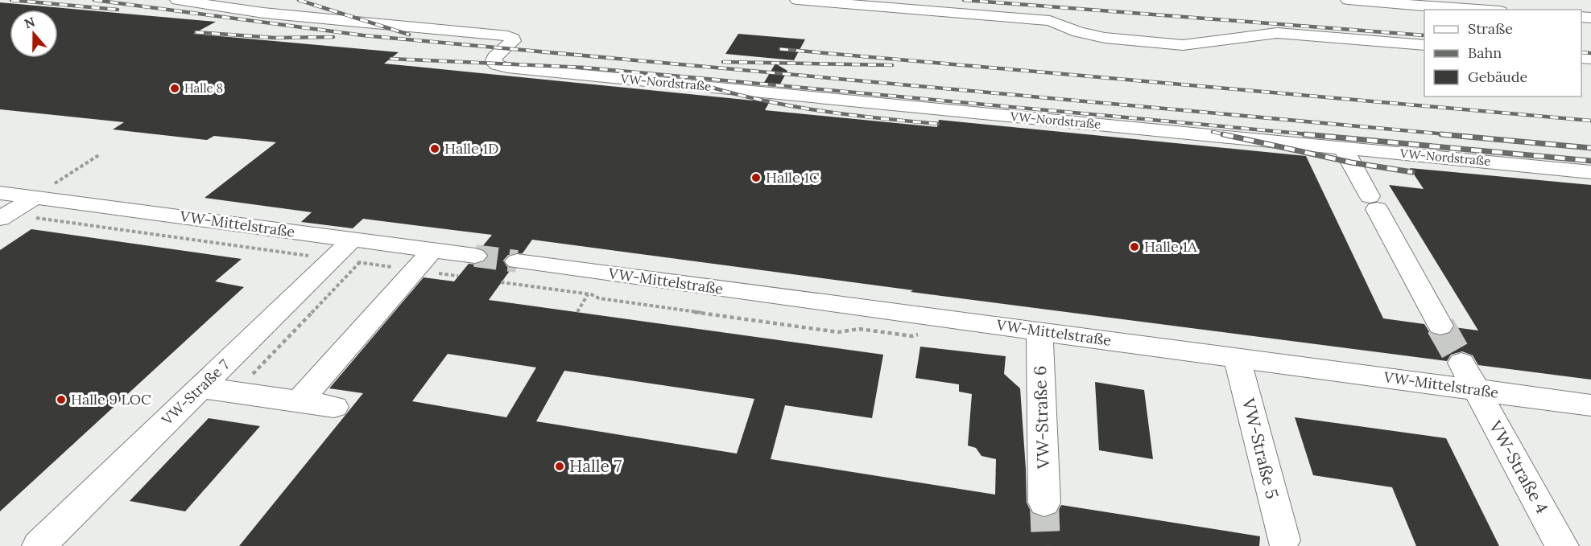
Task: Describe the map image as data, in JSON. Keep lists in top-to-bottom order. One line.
{"streets":{"street":["VW-Nordstraße","VW-Mittelstraße","VW-Straße 7","VW-Straße 6","VW-Straße 5","VW-Straße 4"]},"crossings":[["VW-Mittelstraße","VW-Straße 7"],["VW-Mittelstraße","VW-Straße 6"],["VW-Mittelstraße","VW-Straße 5"],["VW-Mittelstraße","VW-Straße 4"]],"places":["Halle 8","Halle 1D","Halle 1C","Halle 1A","Halle 9 LOC","Halle 7"],"legend":["Straße","Bahn","Gebäude"],"north":"top"}
